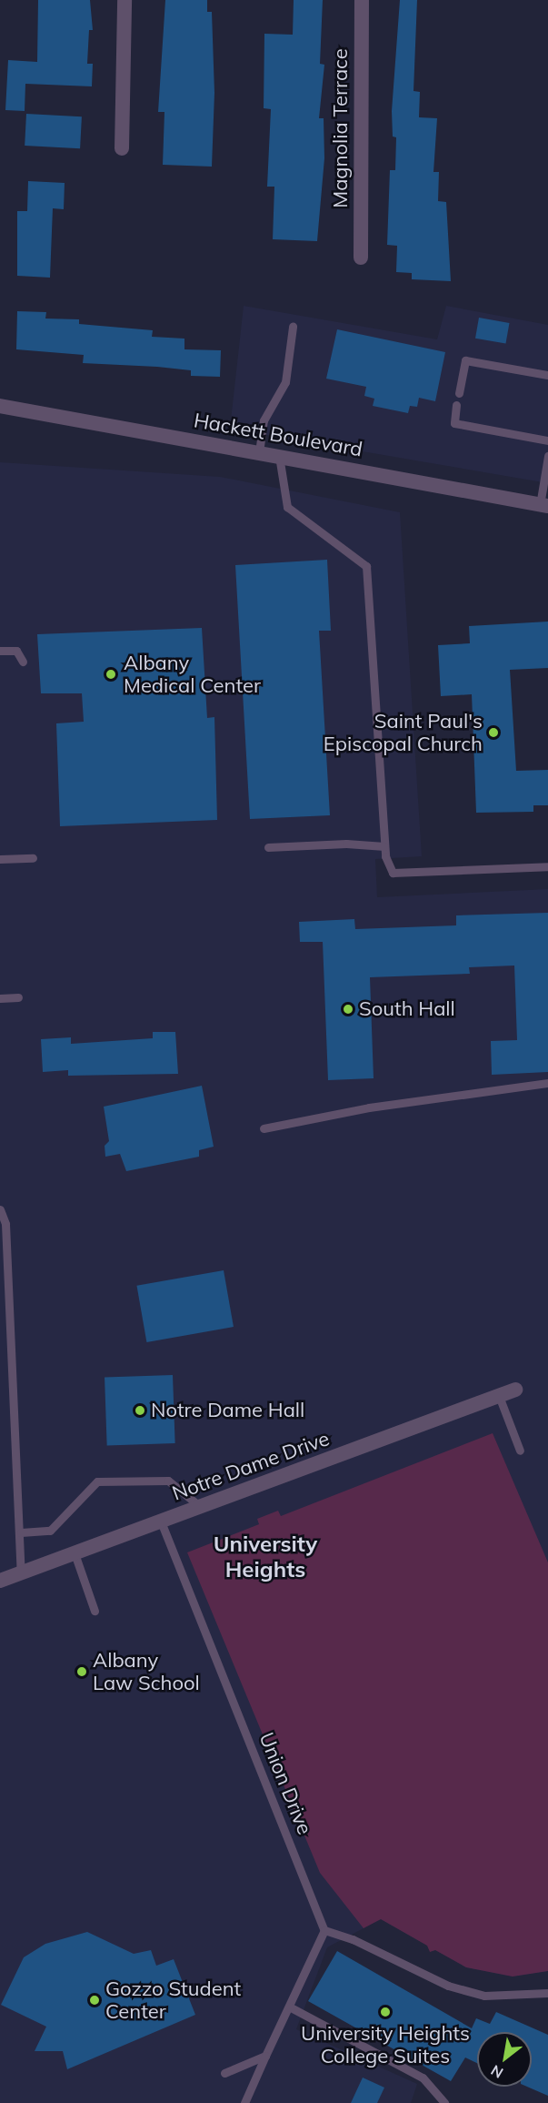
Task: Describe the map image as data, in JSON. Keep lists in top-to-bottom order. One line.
{"streets":{"street":["Magnolia Terrace","Hackett Boulevard","Notre Dame Drive"],"lane":["Union Drive"]},"crossings":[["Notre Dame Drive","Union Drive"]],"districts":["University Heights"],"places":["Albany Medical Center","Saint Paul's Episcopal Church","South Hall","Notre Dame Hall","Albany Law School","Gozzo Student Center","University Heights College Suites"],"north":"bottom left"}
